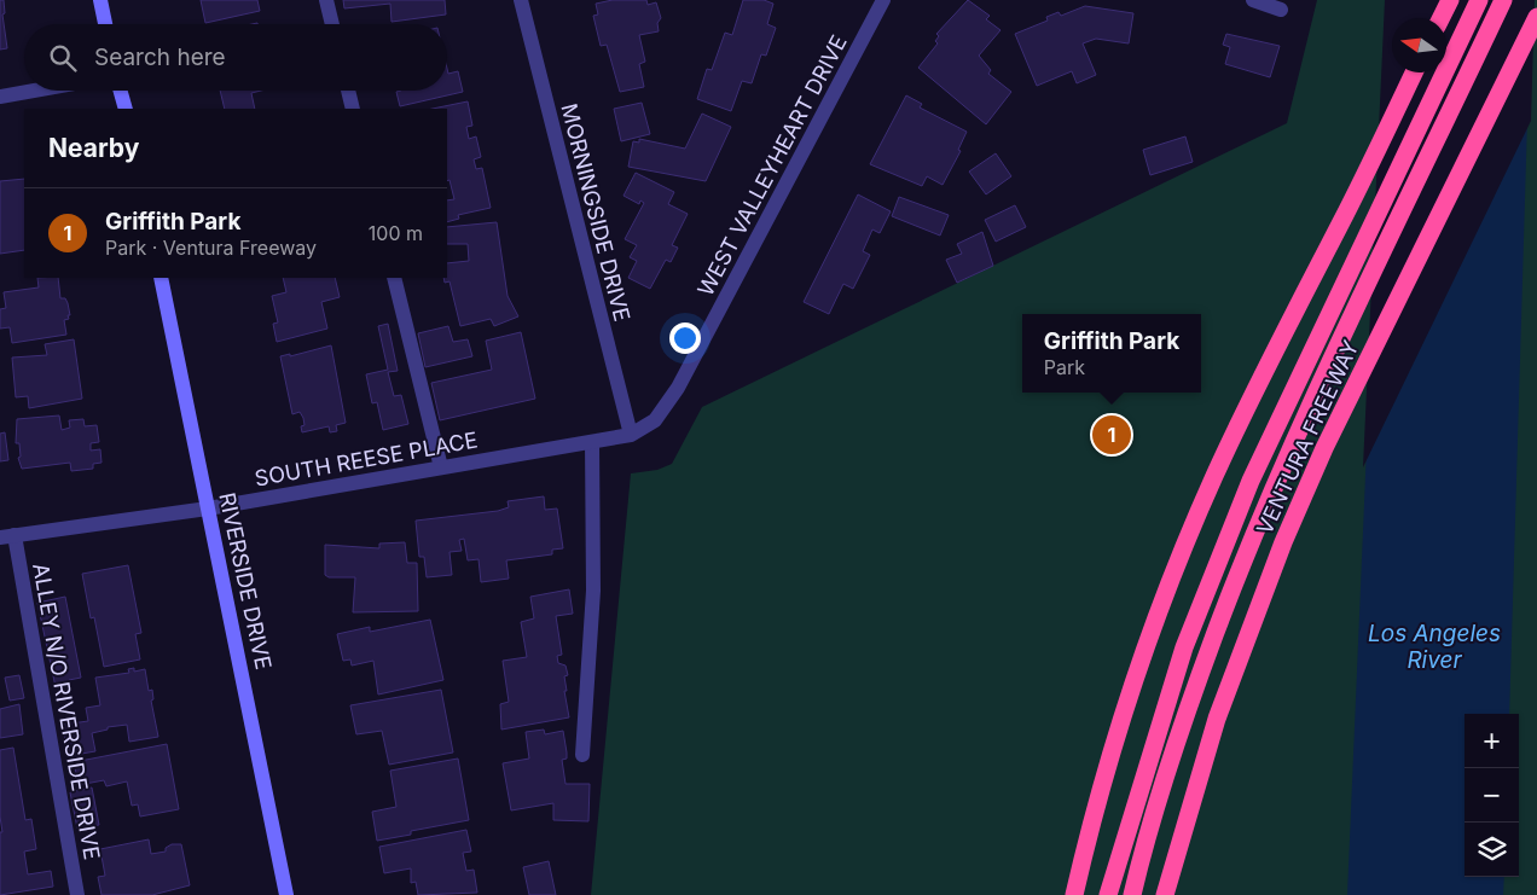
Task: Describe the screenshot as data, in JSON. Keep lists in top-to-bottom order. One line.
{"streets":{"highway":["VENTURA FREEWAY"],"main road":["RIVERSIDE DRIVE"],"street":["WEST VALLEYHEART DRIVE","MORNINGSIDE DRIVE","SOUTH REESE PLACE","ALLEY N/O RIVERSIDE DRIVE"]},"crossings":[["WEST VALLEYHEART DRIVE","MORNINGSIDE DRIVE"],["WEST VALLEYHEART DRIVE","SOUTH REESE PLACE"],["MORNINGSIDE DRIVE","SOUTH REESE PLACE"],["SOUTH REESE PLACE","RIVERSIDE DRIVE"],["SOUTH REESE PLACE","ALLEY N/O RIVERSIDE DRIVE"]],"water":["Los Angeles River"],"north":"left","page":{"search":"Search here","heading":"Nearby","list":[{"mark":"1","name":"Griffith Park","note":"Park · Ventura Freeway","value":"100 m"}],"popup":["Griffith Park","Park"],"pins":"1","map_buttons":["+","−"]}}
